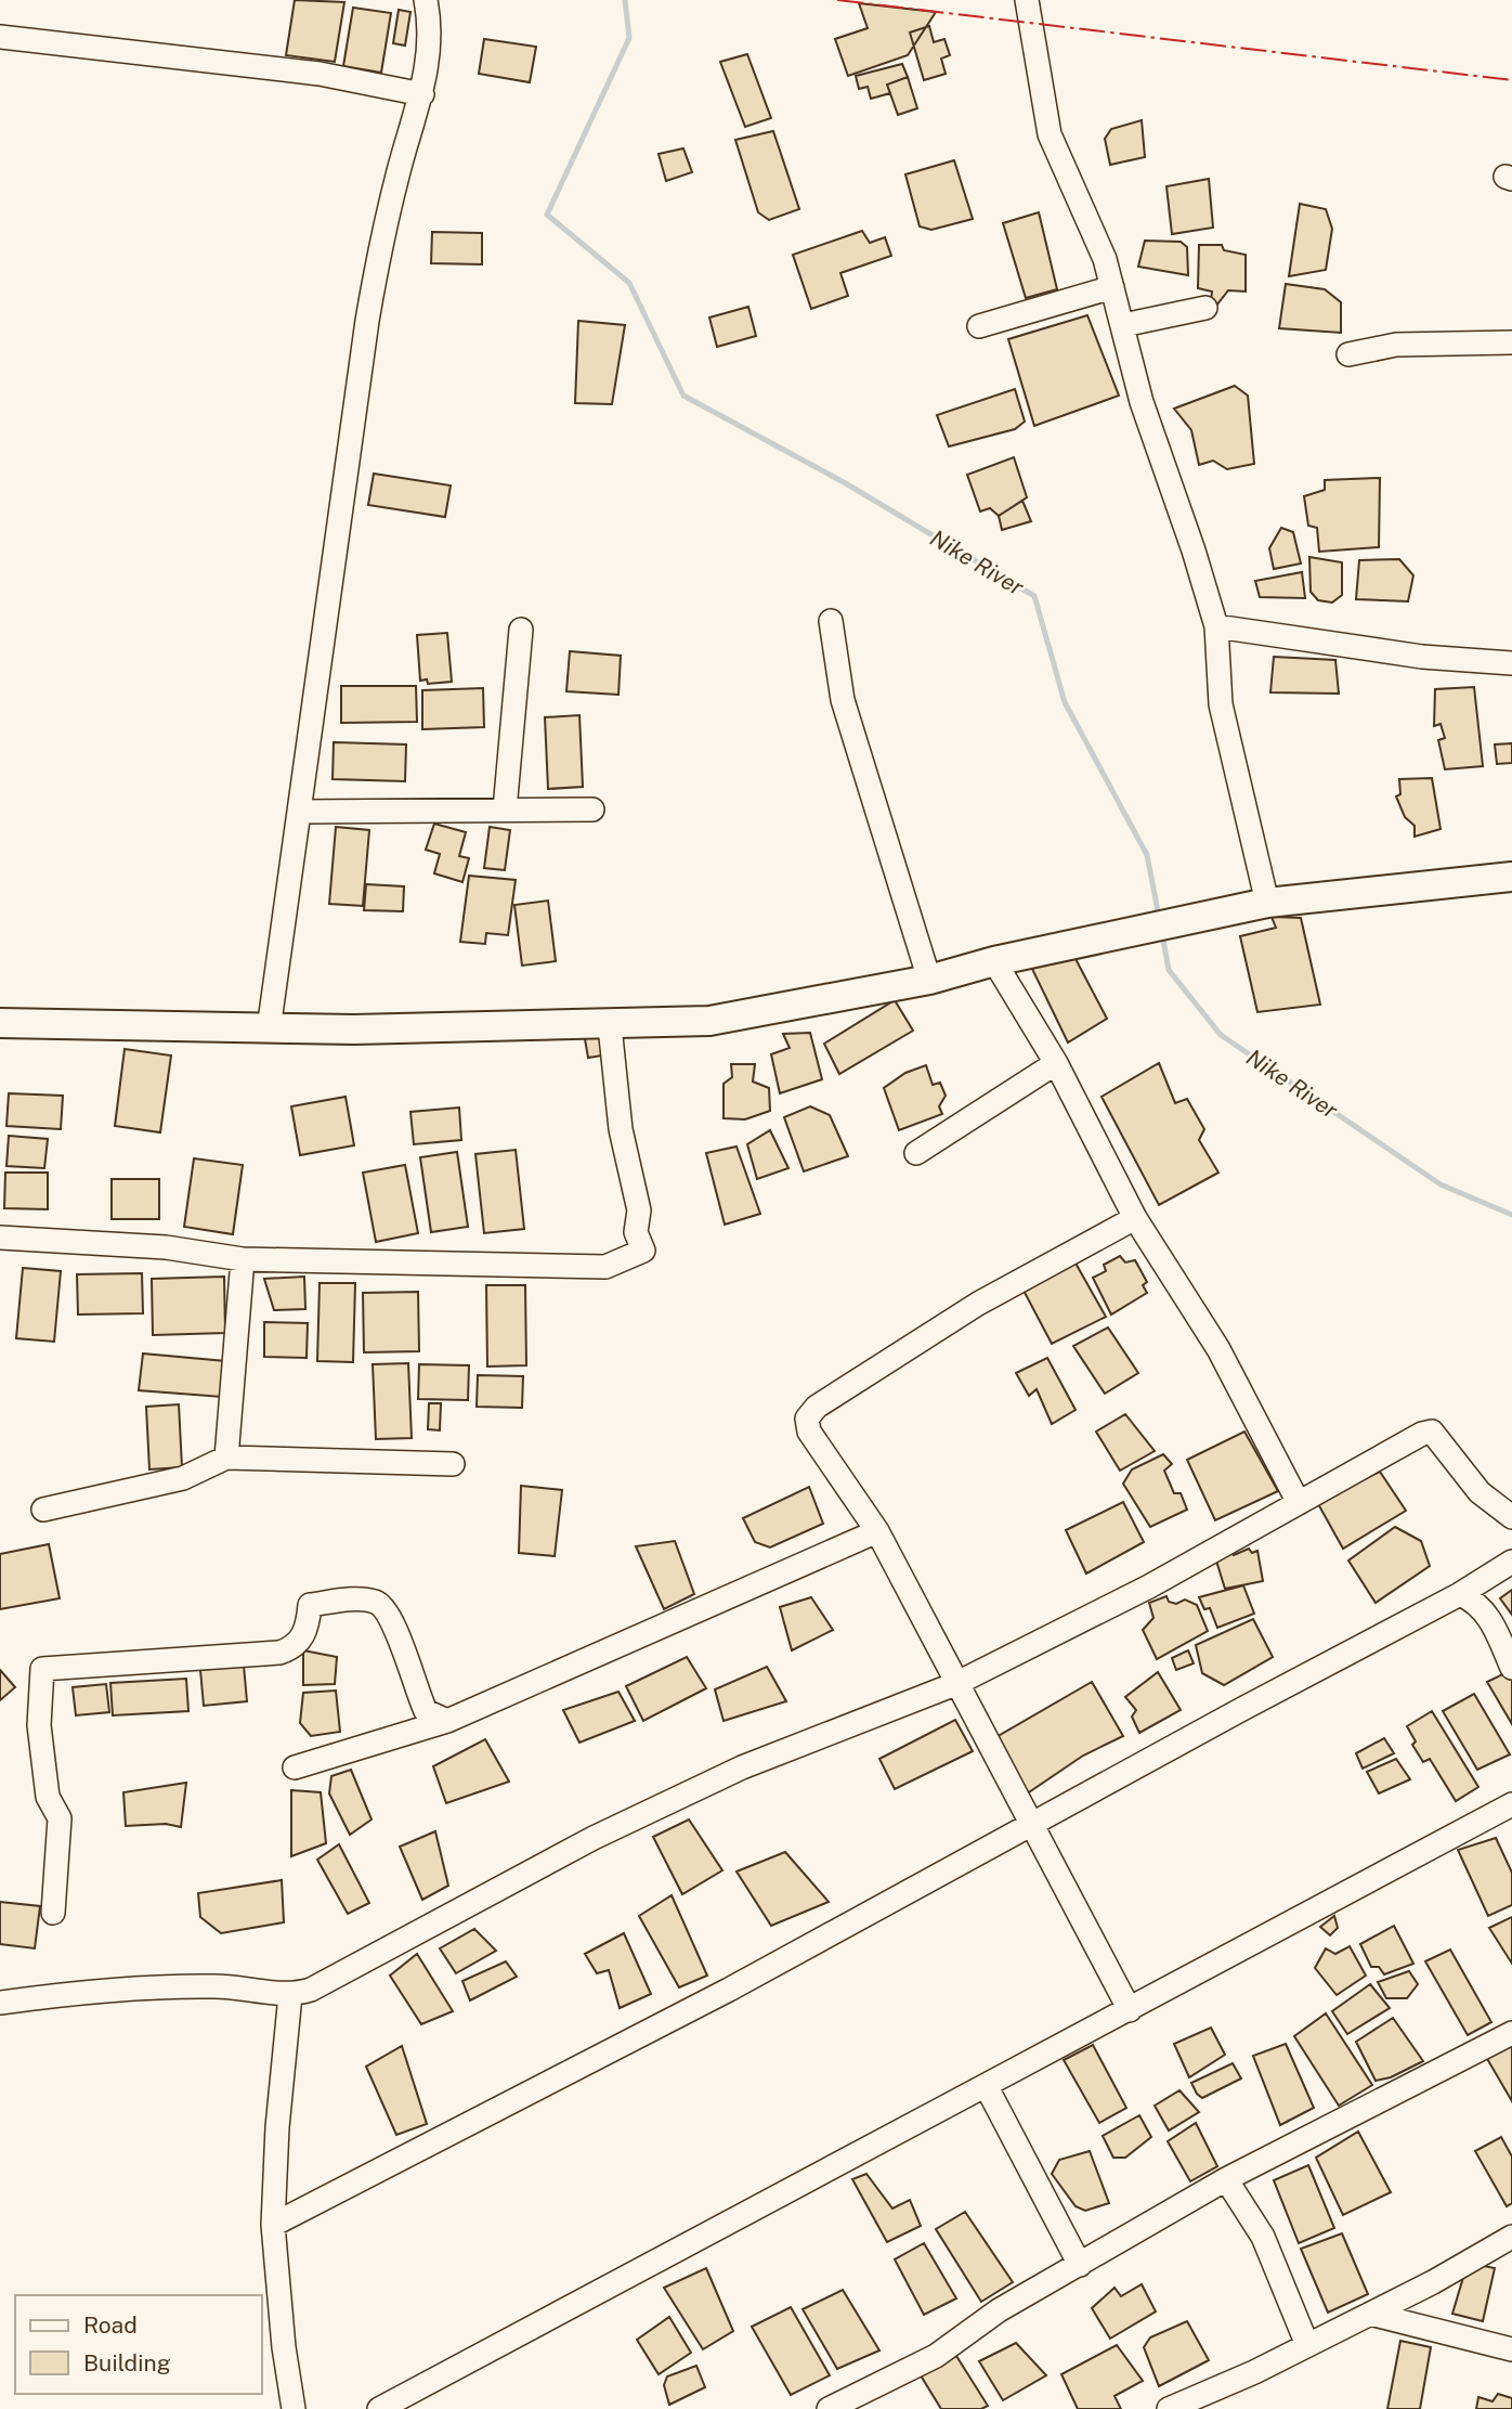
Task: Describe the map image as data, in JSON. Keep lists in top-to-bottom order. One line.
{"water":["Nike River"],"legend":["Road","Building"]}
